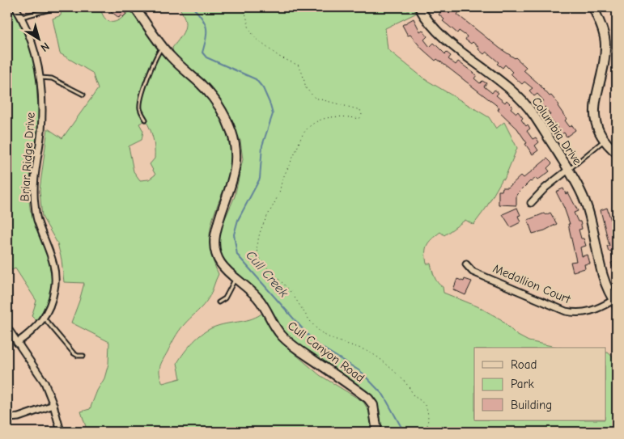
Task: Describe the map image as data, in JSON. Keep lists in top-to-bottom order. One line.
{"streets":{"street":["Columbia Drive","Briar Ridge Drive","Medallion Court","Cull Canyon Road"]},"crossings":[["Columbia Drive","Medallion Court"]],"water":["Cull Creek"],"legend":["Road","Park","Building"],"north":"bottom right"}
